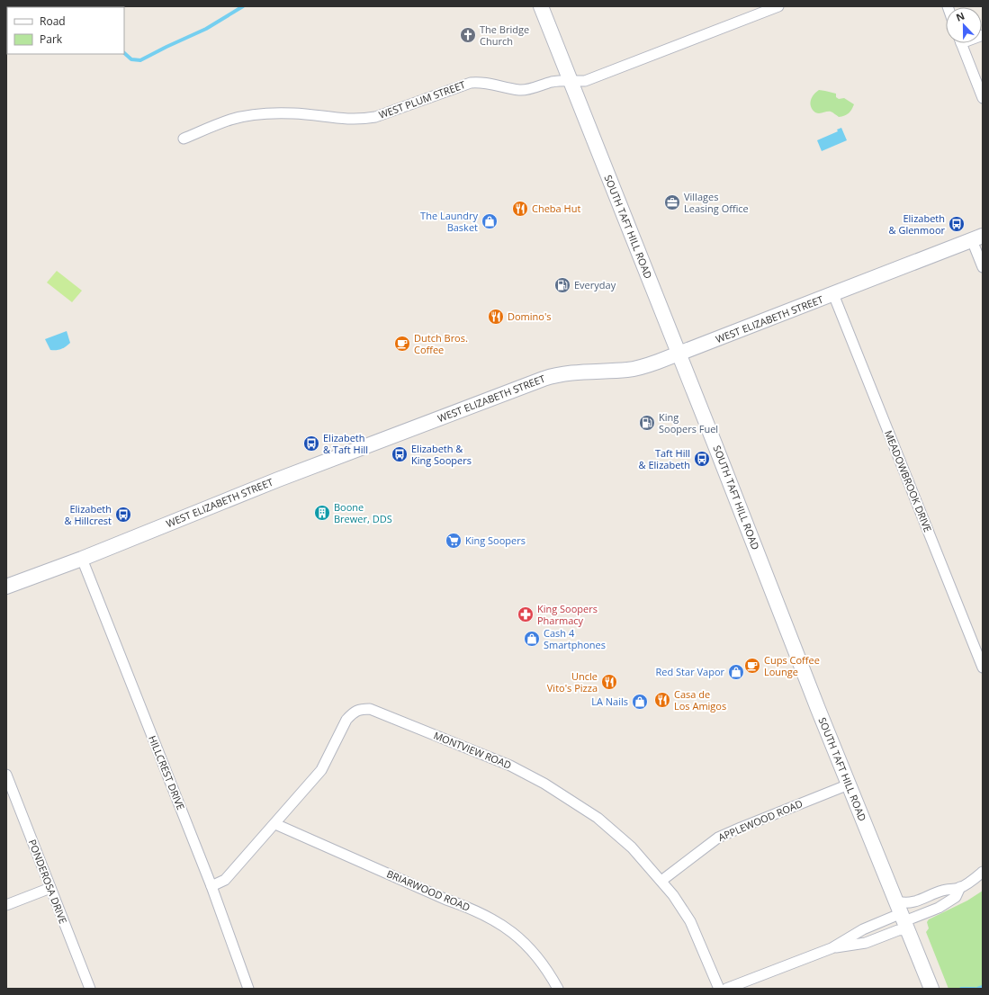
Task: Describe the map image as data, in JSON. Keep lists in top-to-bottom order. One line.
{"streets":{"main road":["SOUTH TAFT HILL ROAD","WEST ELIZABETH STREET"],"street":["WEST PLUM STREET","MEADOWBROOK DRIVE","MONTVIEW ROAD","HILLCREST DRIVE","APPLEWOOD ROAD","PONDEROSA DRIVE","BRIARWOOD ROAD"]},"crossings":[["WEST PLUM STREET","SOUTH TAFT HILL ROAD"],["SOUTH TAFT HILL ROAD","WEST ELIZABETH STREET"],["SOUTH TAFT HILL ROAD","APPLEWOOD ROAD"],["WEST ELIZABETH STREET","MEADOWBROOK DRIVE"],["WEST ELIZABETH STREET","HILLCREST DRIVE"],["MONTVIEW ROAD","HILLCREST DRIVE"],["MONTVIEW ROAD","APPLEWOOD ROAD"],["MONTVIEW ROAD","BRIARWOOD ROAD"]],"places":{"church":["The Bridge Church"],"office":["Villages Leasing Office"],"restaurant":["Cheba Hut","Domino's","Uncle Vito's Pizza","Casa de Los Amigos"],"shop":["The Laundry Basket","Cash 4 Smartphones","Red Star Vapor","LA Nails"],"bus stop":["Elizabeth & Glenmoor","Elizabeth & Taft Hill","Elizabeth & King Soopers","Taft Hill & Elizabeth","Elizabeth & Hillcrest"],"fuel station":["Everyday","King Soopers Fuel"],"cafe":["Dutch Bros. Coffee","Cups Coffee Lounge"],"building":["Boone Brewer, DDS"],"supermarket":["King Soopers"],"pharmacy":["King Soopers Pharmacy"]},"legend":["Road","Park"],"north":"top"}
